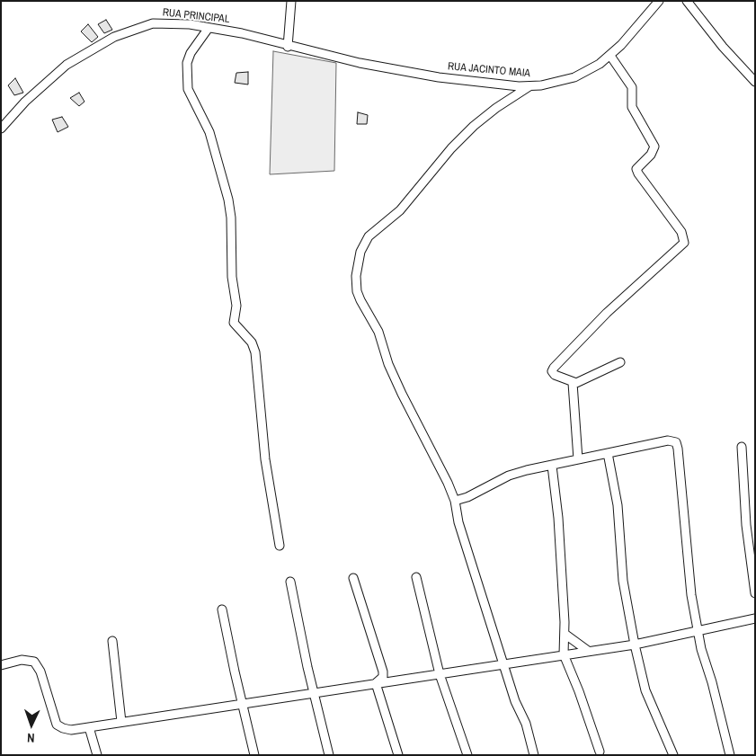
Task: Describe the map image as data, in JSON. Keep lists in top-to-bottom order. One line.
{"streets":{"street":["RUA PRINCIPAL","RUA JACINTO MAIA"]},"crossings":[["RUA PRINCIPAL","RUA JACINTO MAIA"]],"north":"bottom"}
